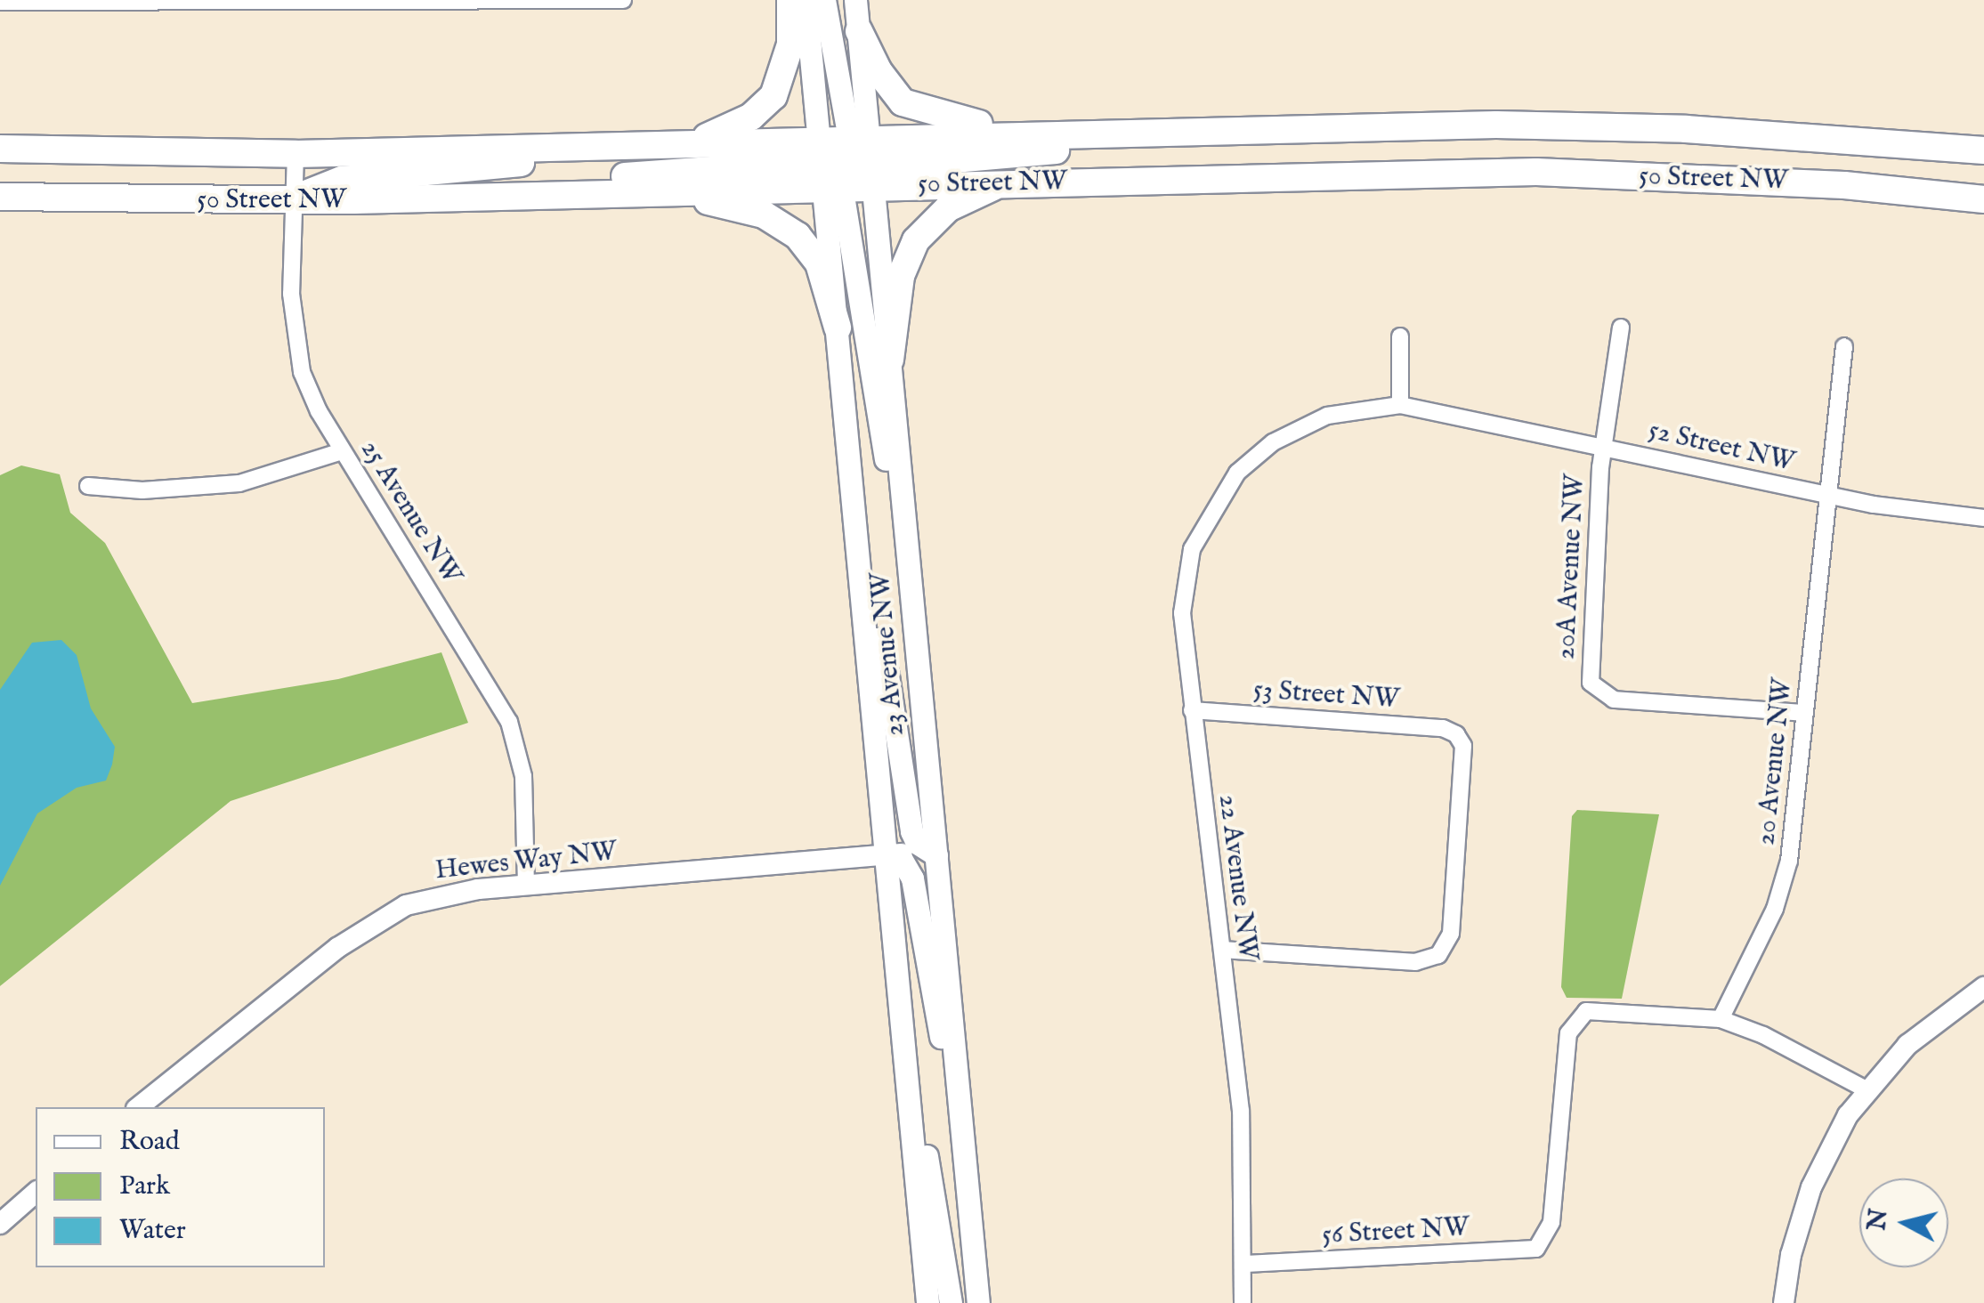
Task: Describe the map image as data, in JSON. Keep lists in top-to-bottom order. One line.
{"streets":{"main road":["50 Street NW","23 Avenue NW"],"street":["52 Street NW","25 Avenue NW","20A Avenue NW","53 Street NW","20 Avenue NW","Hewes Way NW","22 Avenue NW","56 Street NW"]},"crossings":[["50 Street NW","25 Avenue NW"],["50 Street NW","23 Avenue NW"],["52 Street NW","20A Avenue NW"],["52 Street NW","20 Avenue NW"],["52 Street NW","22 Avenue NW"],["25 Avenue NW","Hewes Way NW"],["20A Avenue NW","20 Avenue NW"],["23 Avenue NW","Hewes Way NW"],["53 Street NW","22 Avenue NW"],["20 Avenue NW","56 Street NW"],["22 Avenue NW","56 Street NW"]],"legend":["Road","Park","Water"],"north":"left"}
